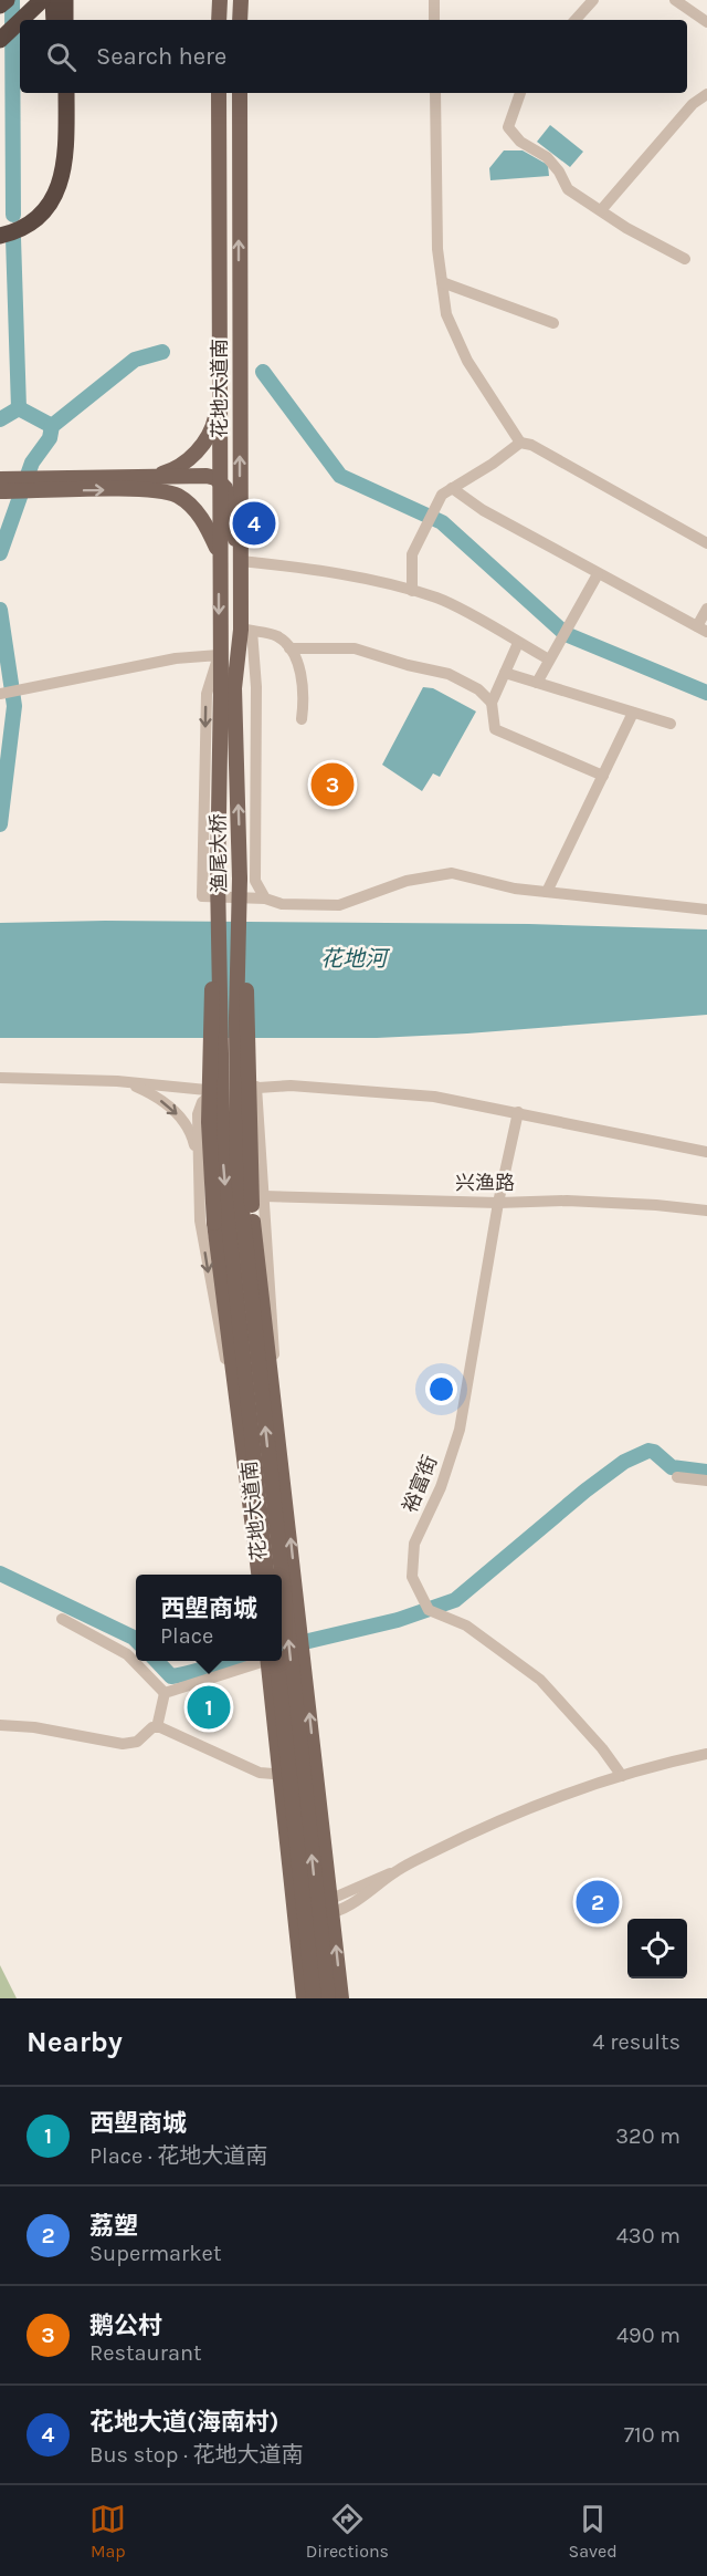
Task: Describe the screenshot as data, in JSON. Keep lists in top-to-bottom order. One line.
{"streets":{"main road":["花地大道南","渔尾大桥"],"street":["兴渔路","裕富街"]},"crossings":[["花地大道南","渔尾大桥"],["花地大道南","兴渔路"],["兴渔路","裕富街"]],"water":["花地河"],"page":{"search":"Search here","pins":["4","3","1","2"],"popup":["西塱商城","Place"],"heading":["Nearby","4 results"],"list":[{"mark":"1","name":"西塱商城","note":"Place · 花地大道南","value":"320 m"},{"mark":"2","name":"荔塑","note":"Supermarket","value":"430 m"},{"mark":"3","name":"鹅公村","note":"Restaurant","value":"490 m"},{"mark":"4","name":"花地大道(海南村)","note":"Bus stop · 花地大道南","value":"710 m"}],"nav":["Map","Directions","Saved"]}}
